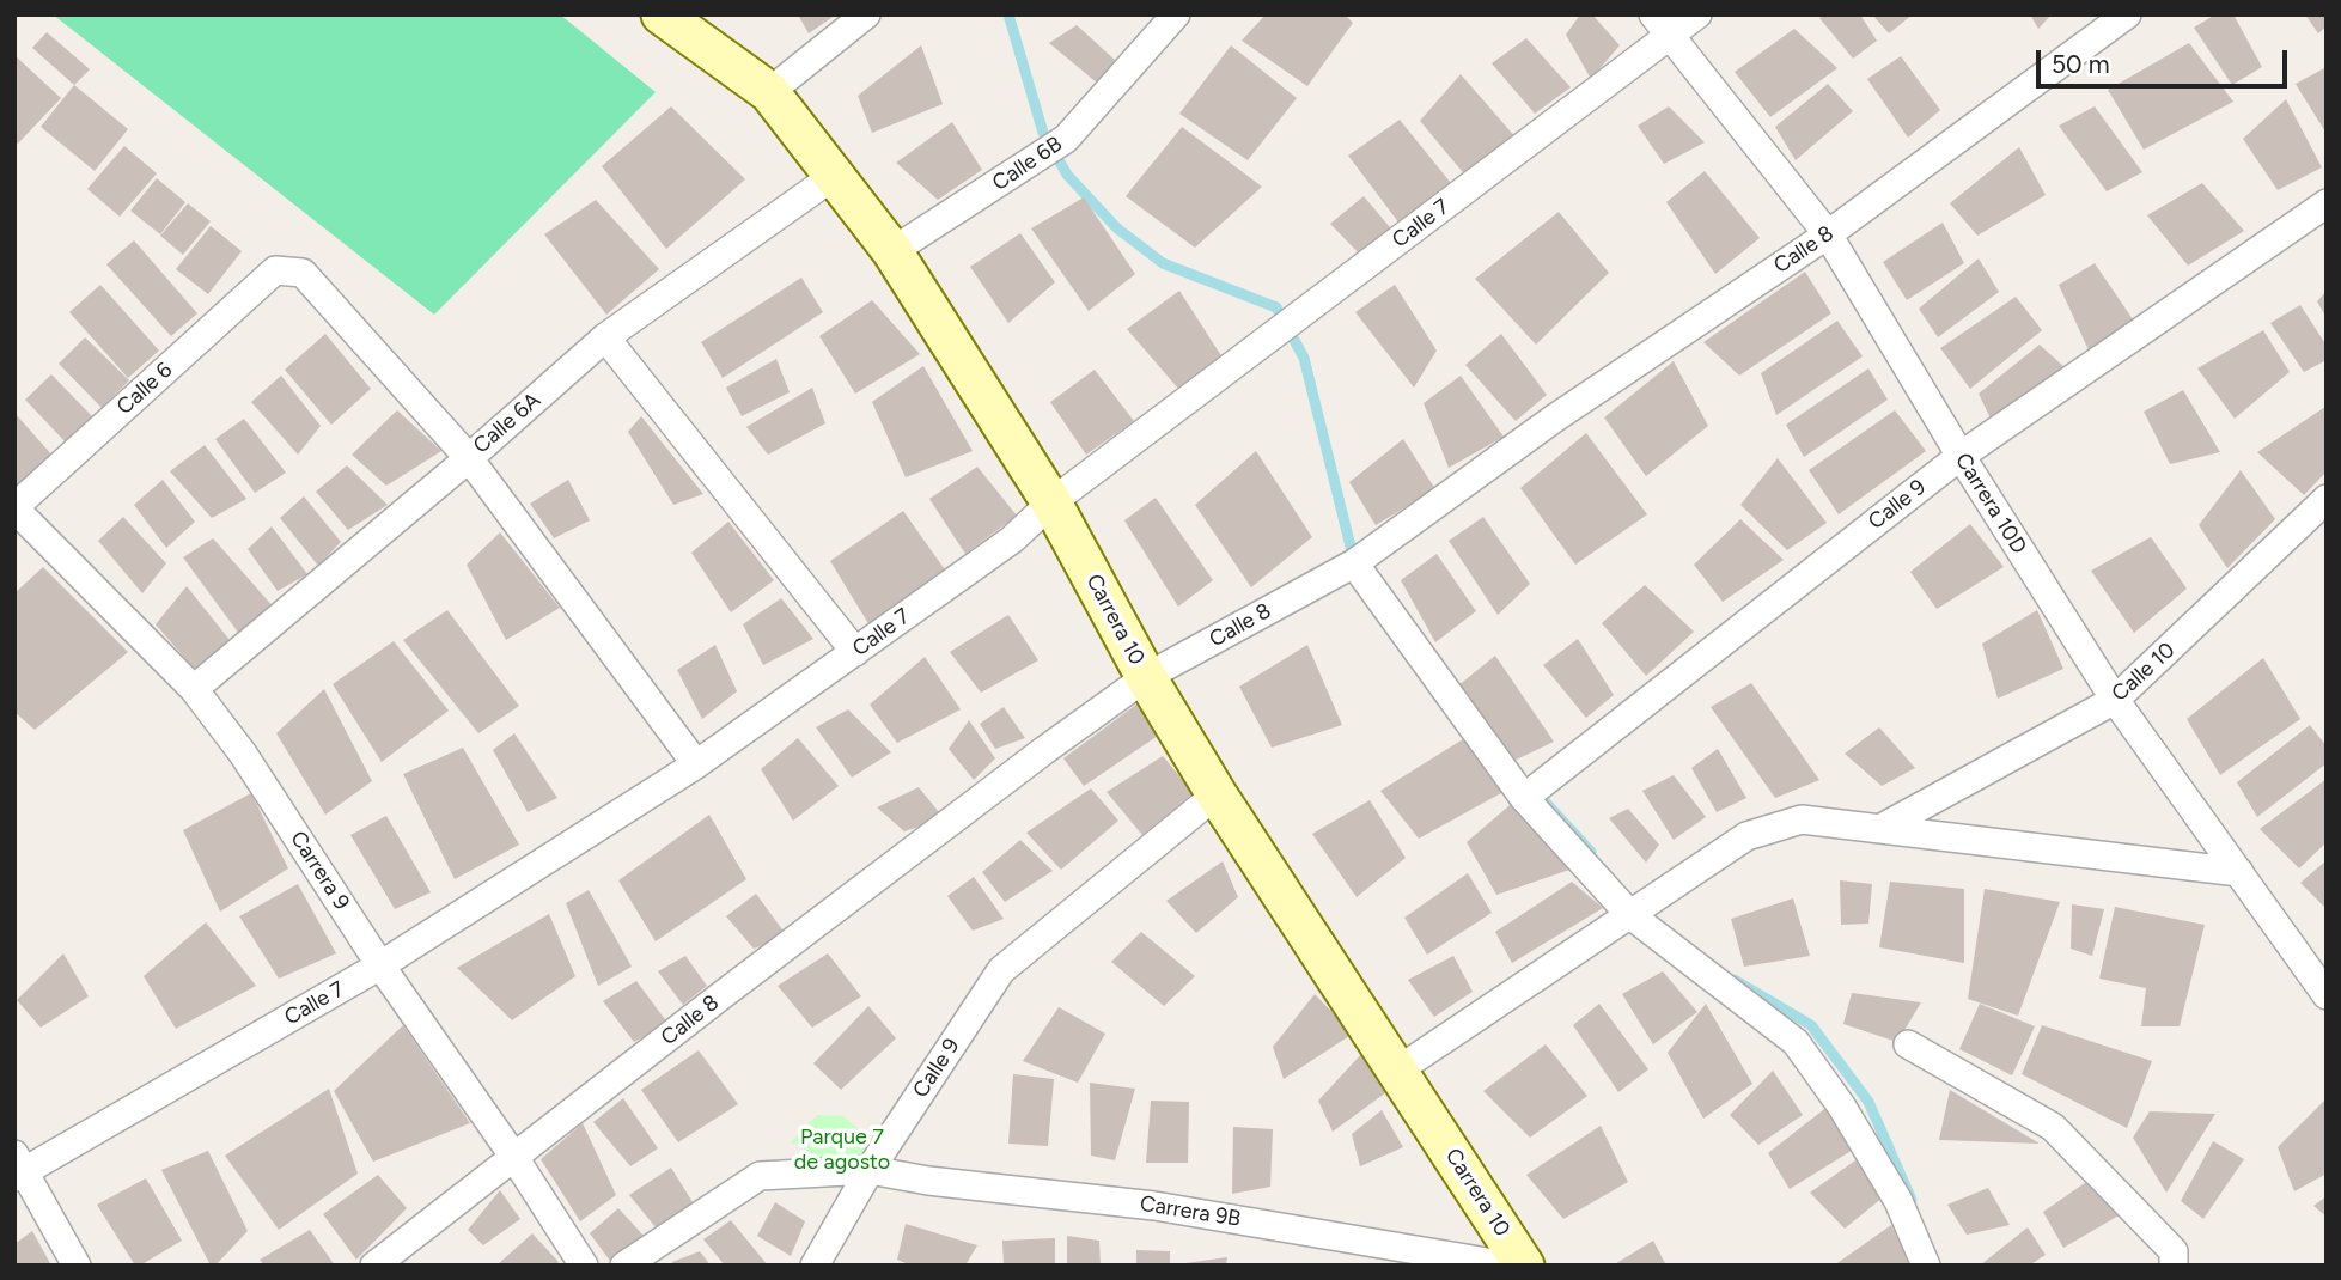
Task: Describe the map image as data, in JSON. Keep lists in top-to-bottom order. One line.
{"streets":{"street":["Calle 6B","Calle 7","Calle 8","Calle 6","Calle 6A","Carrera 10D","Calle 9","Carrera 10","Calle 10","Carrera 9","Carrera 9B"]},"crossings":[["Calle 6B","Carrera 10"],["Calle 7","Carrera 10D"],["Calle 7","Carrera 10"],["Calle 7","Carrera 9"],["Calle 8","Carrera 10D"],["Calle 8","Carrera 10"],["Calle 8","Carrera 9"],["Calle 6","Calle 6A"],["Calle 6","Carrera 9"],["Calle 6A","Carrera 10"],["Calle 6A","Carrera 9"],["Carrera 10D","Calle 9"],["Carrera 10D","Calle 10"],["Calle 9","Carrera 10"],["Calle 9","Carrera 9B"]],"parks":["Parque 7 de agosto"],"scale_bar":"50 m"}
